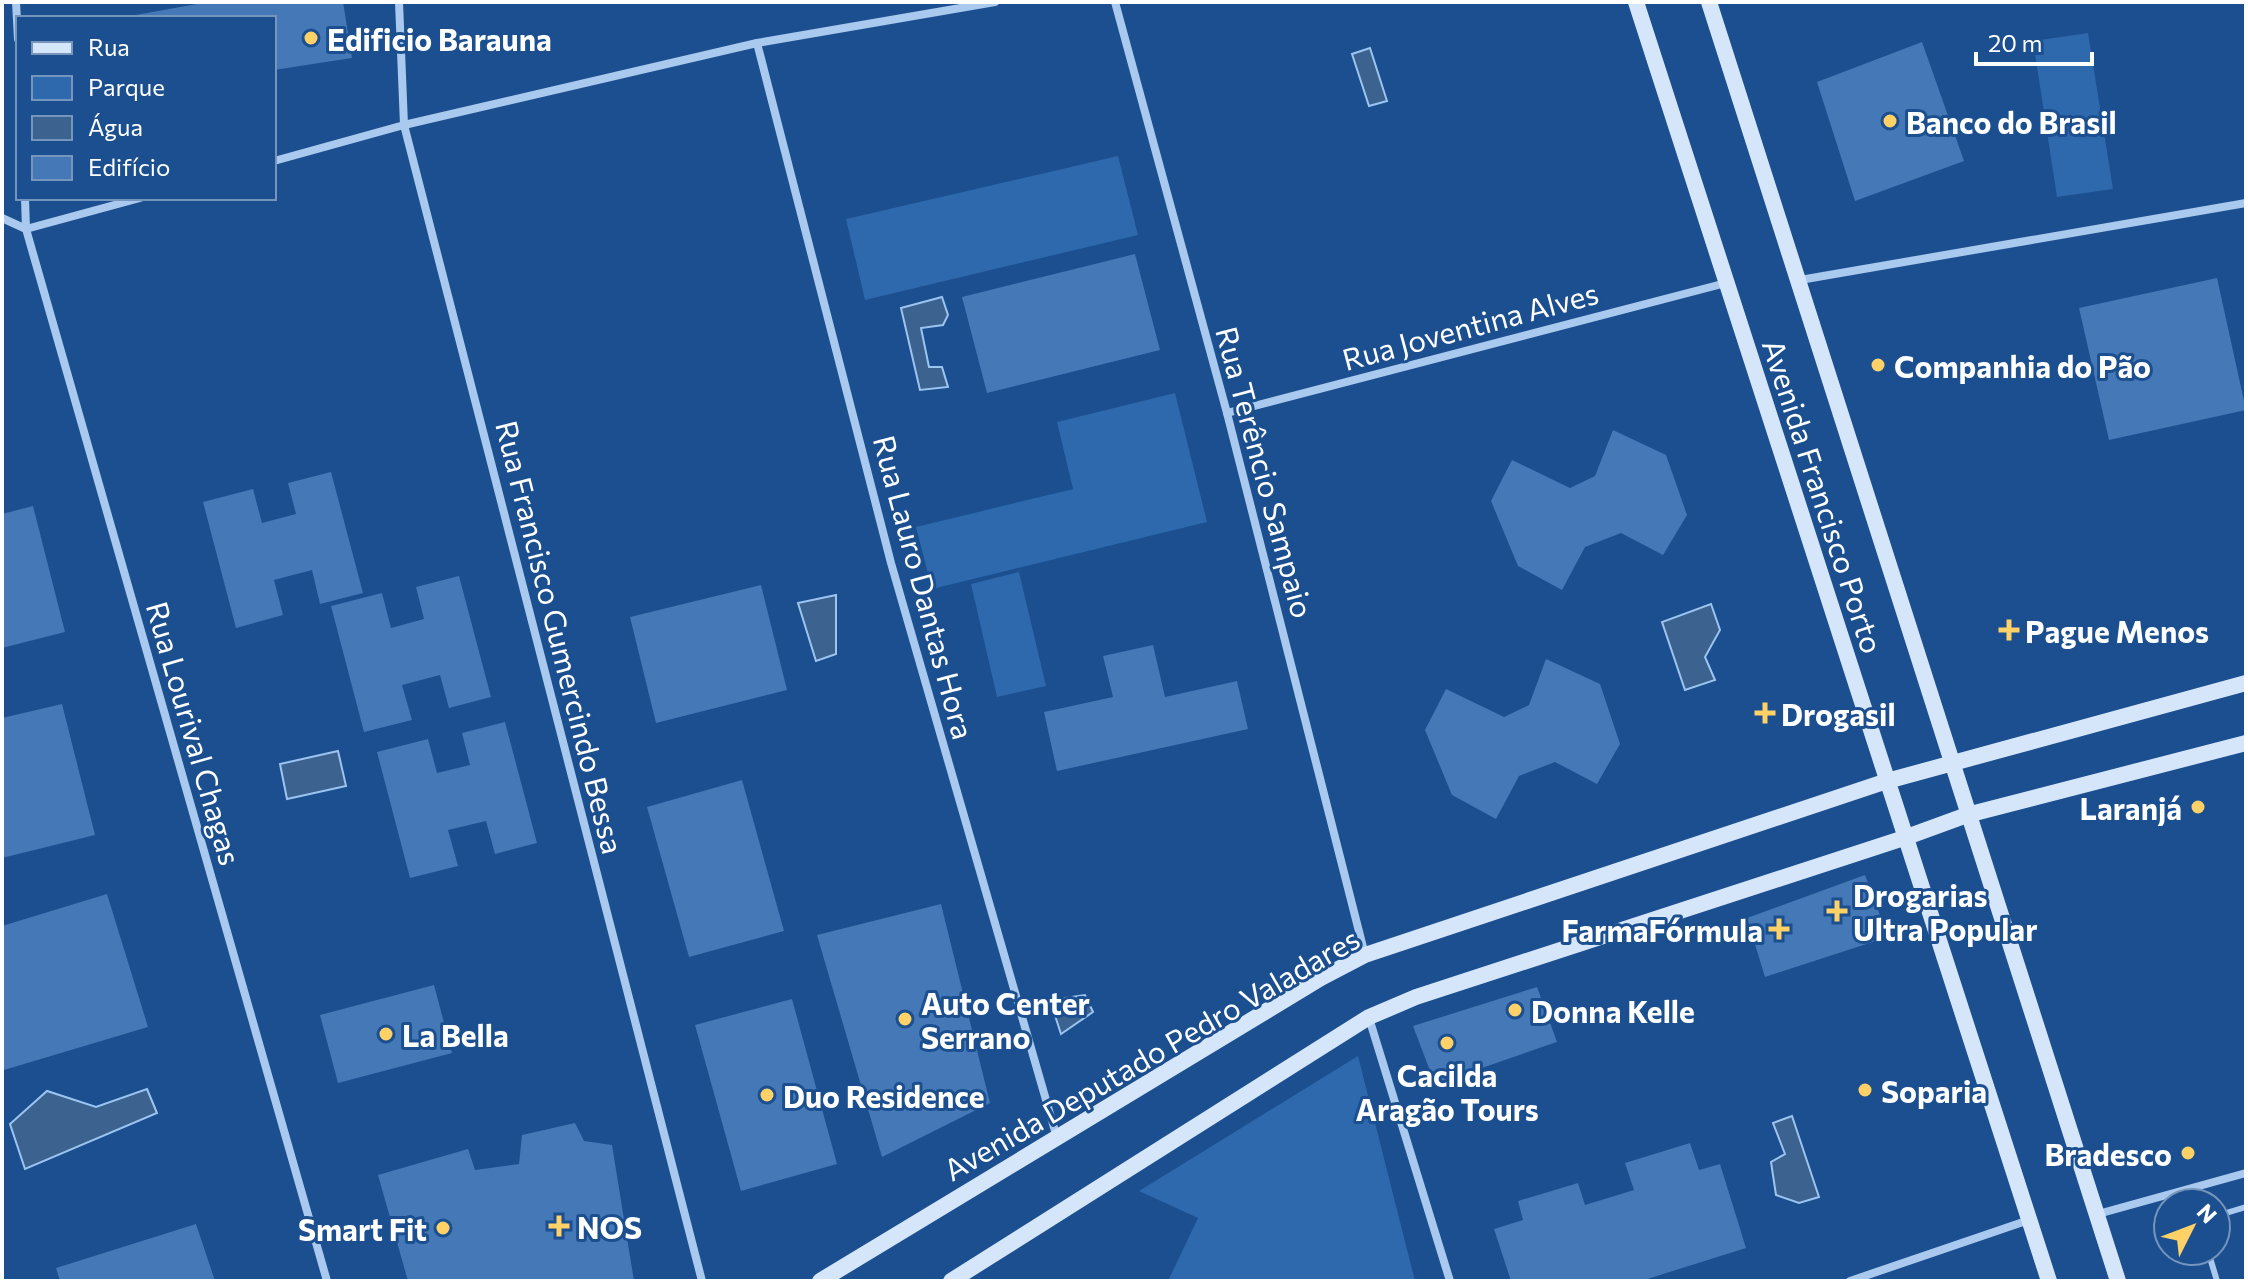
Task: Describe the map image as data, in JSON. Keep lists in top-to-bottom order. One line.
{"streets":{"main road":["Avenida Francisco Porto","Avenida Deputado Pedro Valadares"],"street":["Rua Joventina Alves","Rua Terêncio Sampaio","Rua Lauro Dantas Hora","Rua Francisco Gumercindo Bessa","Rua Lourival Chagas"]},"crossings":[["Rua Joventina Alves","Rua Terêncio Sampaio"],["Rua Joventina Alves","Avenida Francisco Porto"],["Rua Terêncio Sampaio","Avenida Deputado Pedro Valadares"],["Avenida Francisco Porto","Avenida Deputado Pedro Valadares"],["Rua Lauro Dantas Hora","Avenida Deputado Pedro Valadares"]],"places":{"other":["Edificio Barauna","Banco do Brasil","Companhia do Pão","Laranjá","Donna Kelle","Auto Center Serrano","La Bella","Cacilda Aragão Tours","Soparia","Duo Residence","Bradesco","Smart Fit"],"health":["Pague Menos","Drogasil","Drogarias Ultra Popular","FarmaFórmula","NOS"]},"legend":["Rua","Parque","Água","Edifício"],"scale_bar":"20 m","north":"top right"}
